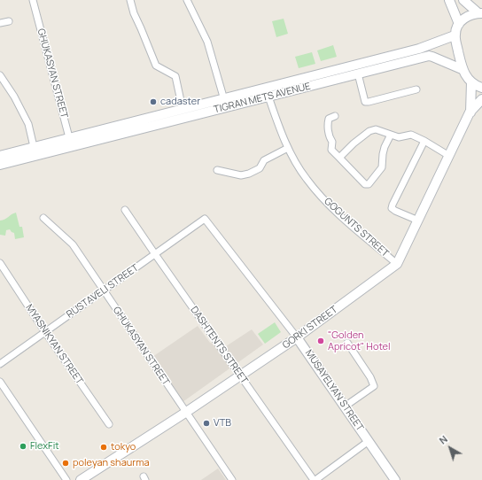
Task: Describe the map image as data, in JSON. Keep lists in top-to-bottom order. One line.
{"streets":{"main road":["TIGRAN METS AVENUE","GORKI STREET","MUSAYELYAN STREET"],"street":["GHUKASYAN STREET","GOGUNTS STREET","RUSTAVELI STREET","MYASNIKYAN STREET","DASHTENTS STREET"]},"crossings":[["GHUKASYAN STREET","TIGRAN METS AVENUE"],["GHUKASYAN STREET","RUSTAVELI STREET"],["GHUKASYAN STREET","GORKI STREET"],["TIGRAN METS AVENUE","GOGUNTS STREET"],["GOGUNTS STREET","GORKI STREET"],["RUSTAVELI STREET","MYASNIKYAN STREET"],["RUSTAVELI STREET","DASHTENTS STREET"],["RUSTAVELI STREET","MUSAYELYAN STREET"],["GORKI STREET","DASHTENTS STREET"],["GORKI STREET","MUSAYELYAN STREET"]],"places":["cadaster","\"Golden Apricot\" Hotel","VTB","FlexFit","tokyo","poleyan shaurma"],"north":"top left"}
